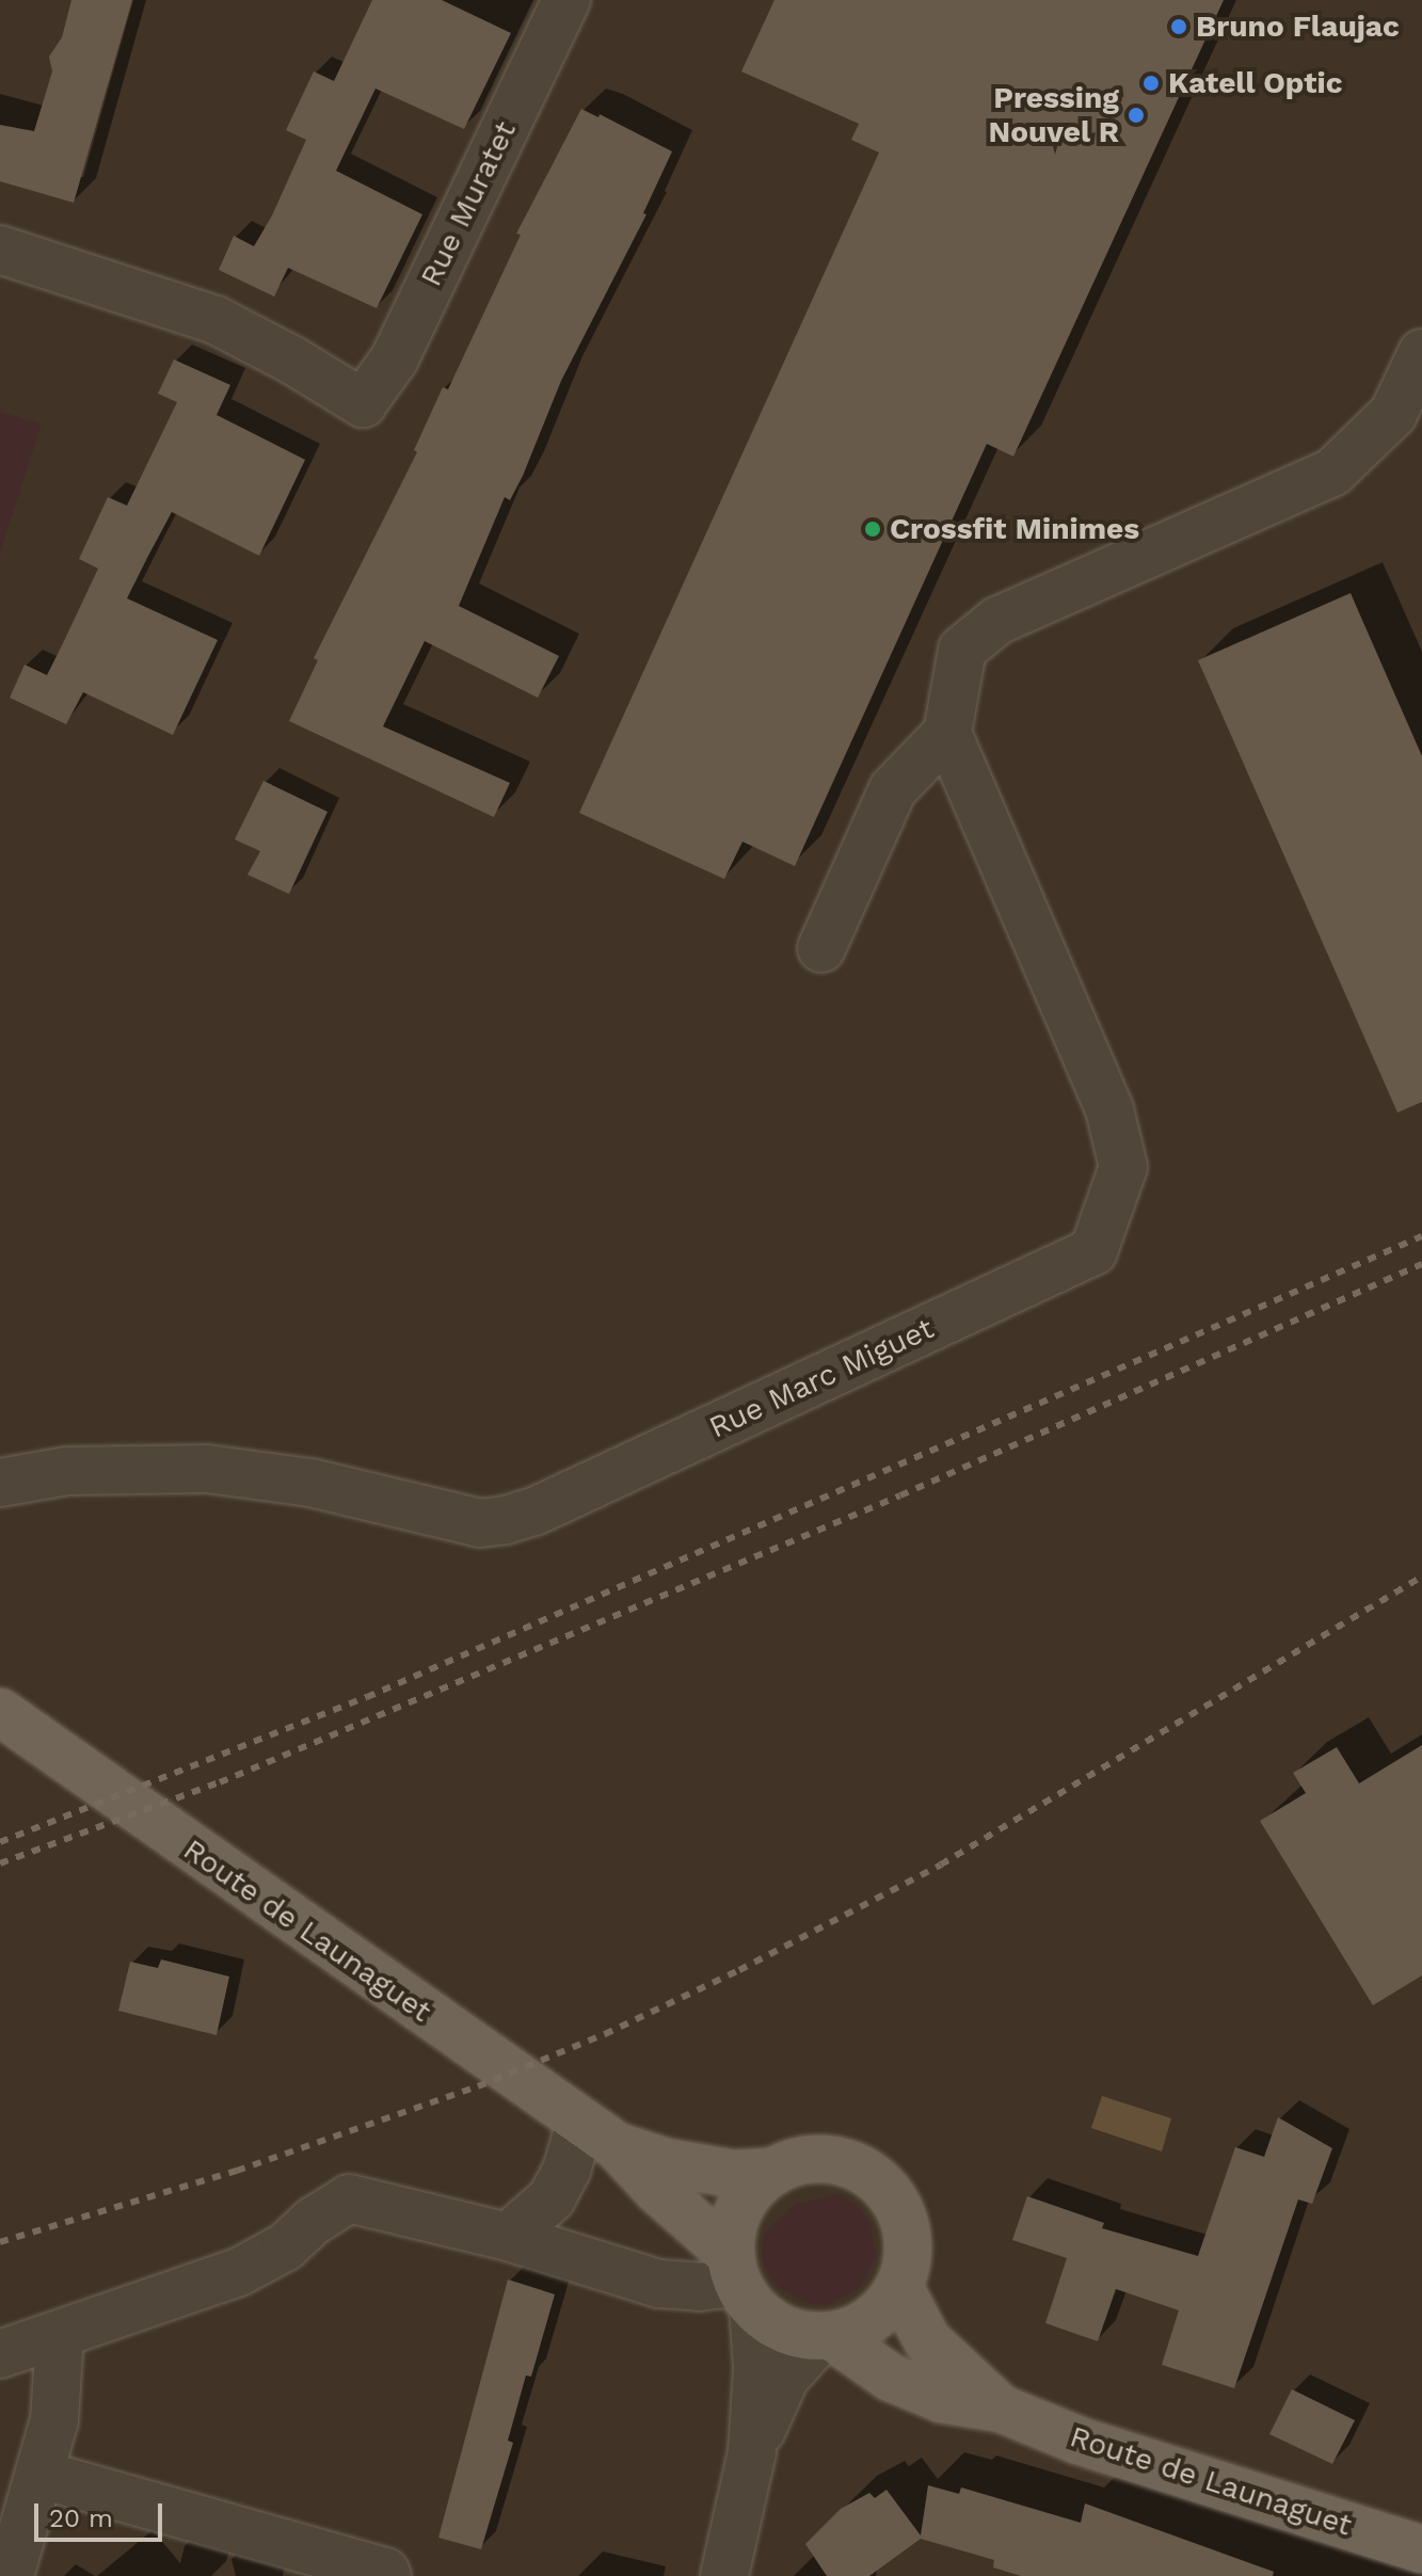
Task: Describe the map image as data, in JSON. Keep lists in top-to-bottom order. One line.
{"streets":{"main road":["Route de Launaguet"],"street":["Rue Muratet","Rue Marc Miguet"]},"places":["Bruno Flaujac","Katell Optic","Pressing Nouvel R","Crossfit Minimes"],"scale_bar":"20 m"}
